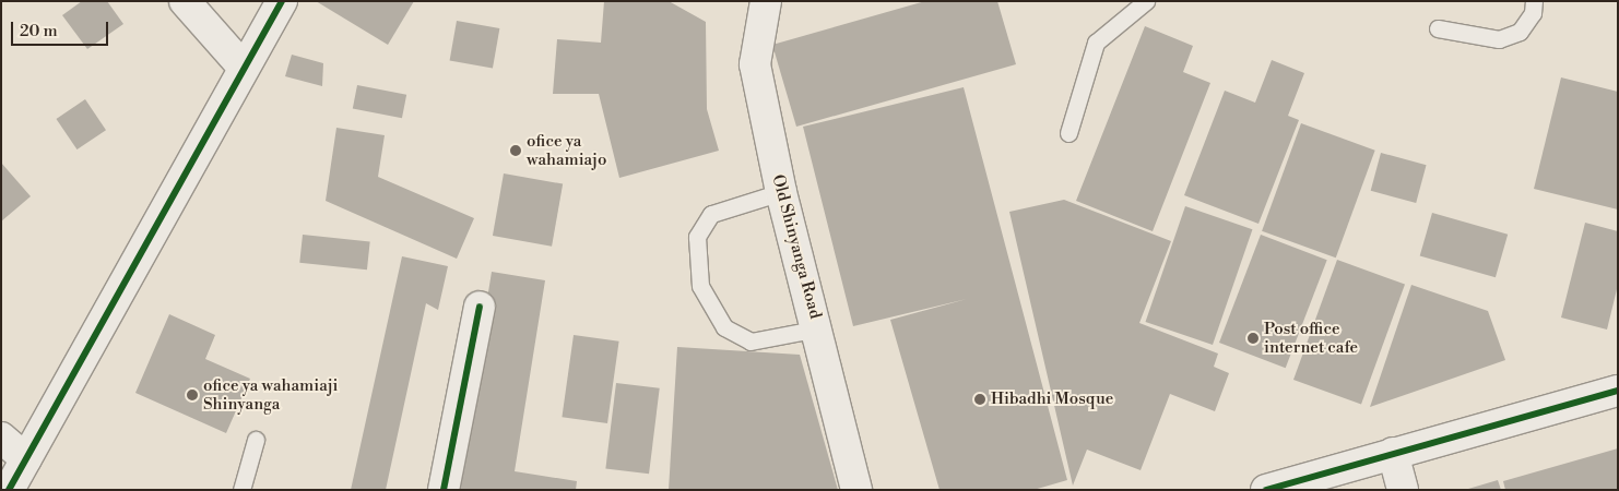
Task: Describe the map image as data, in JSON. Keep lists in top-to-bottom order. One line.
{"streets":{"street":["Old Shinyanga Road"]},"places":["ofice ya wahamiajo","Post office internet cafe","ofice ya wahamiaji Shinyanga","Hibadhi Mosque"],"scale_bar":"20 m"}
